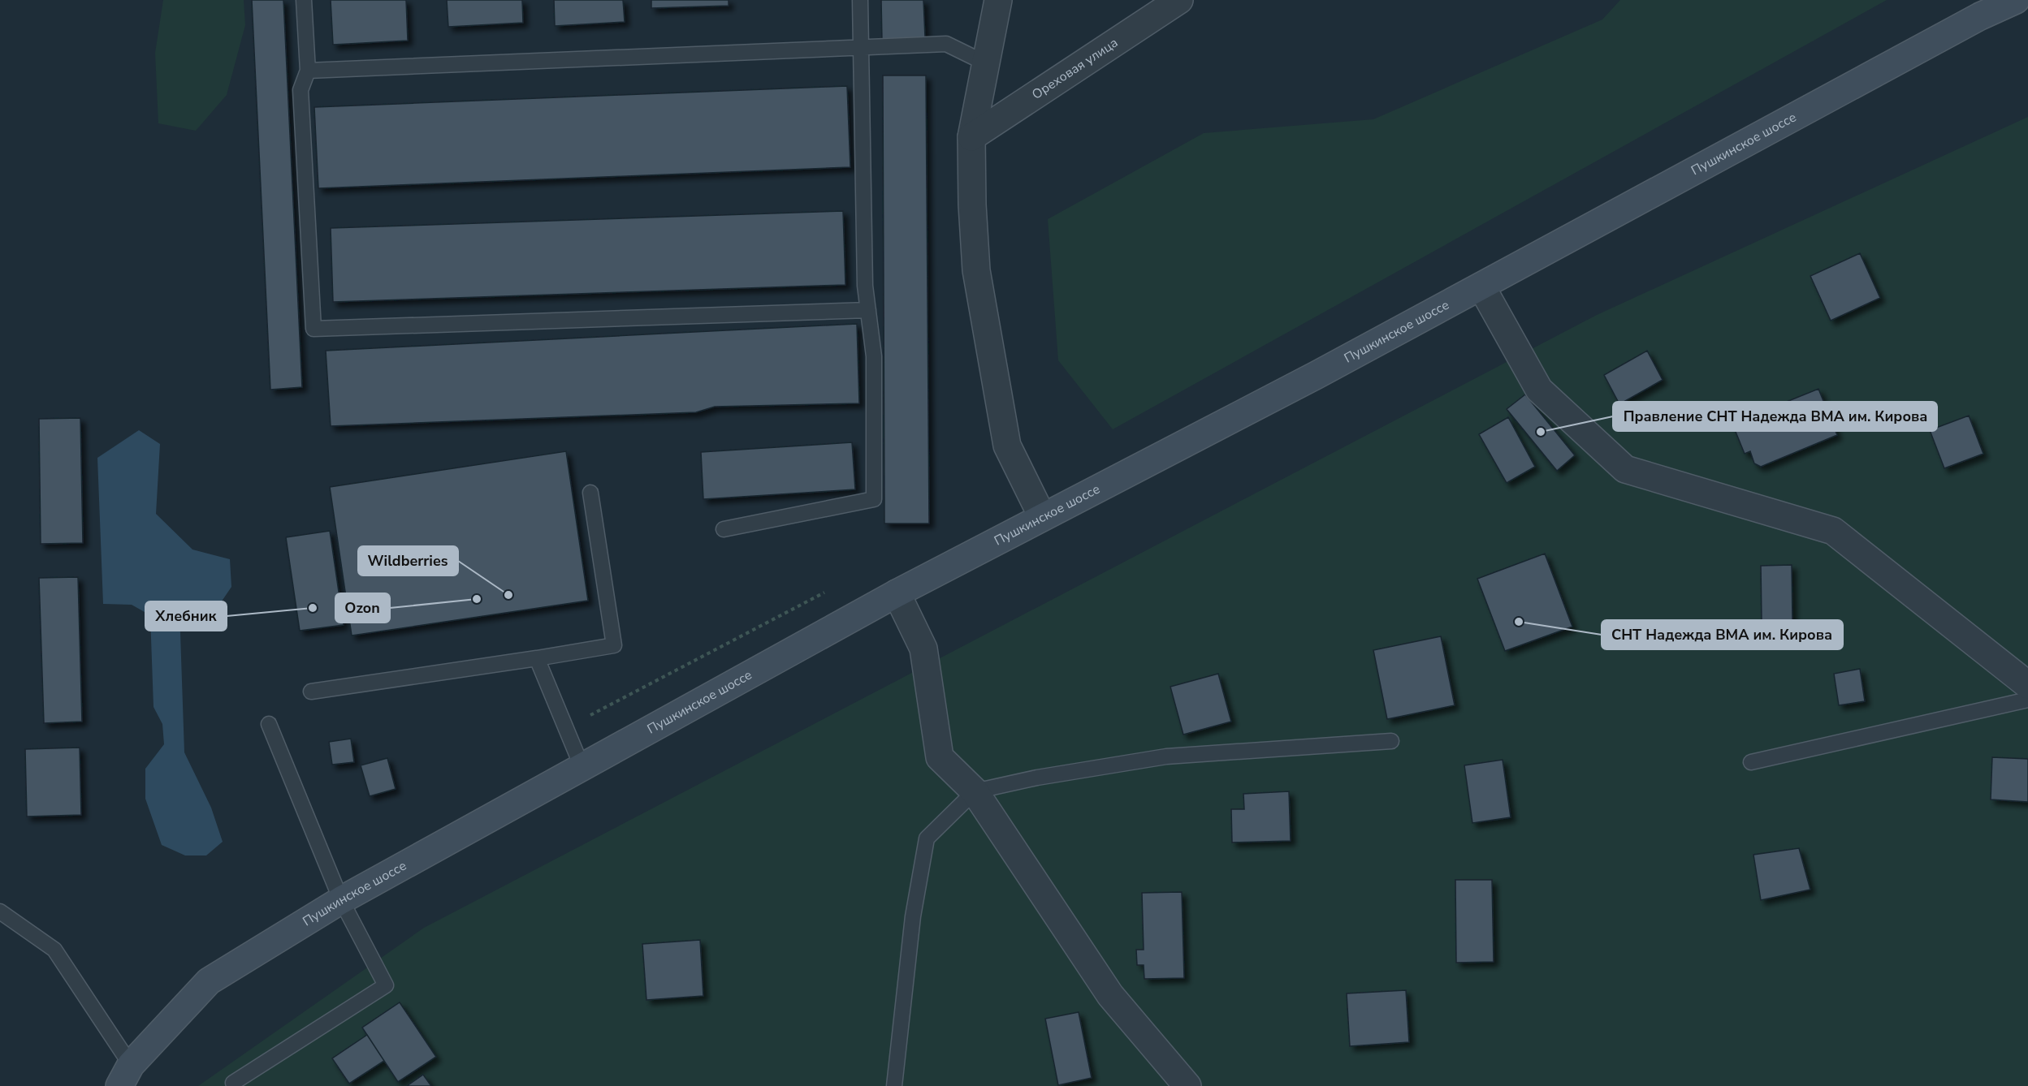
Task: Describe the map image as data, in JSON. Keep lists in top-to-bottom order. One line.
{"streets":{"main road":["Пушкинское шоссе"],"street":["Ореховая улица"]},"places":["Правление СНТ Надежда ВМА им. Кирова","Wildberries","Ozon","Хлебник","СНТ Надежда ВМА им. Кирова"]}
